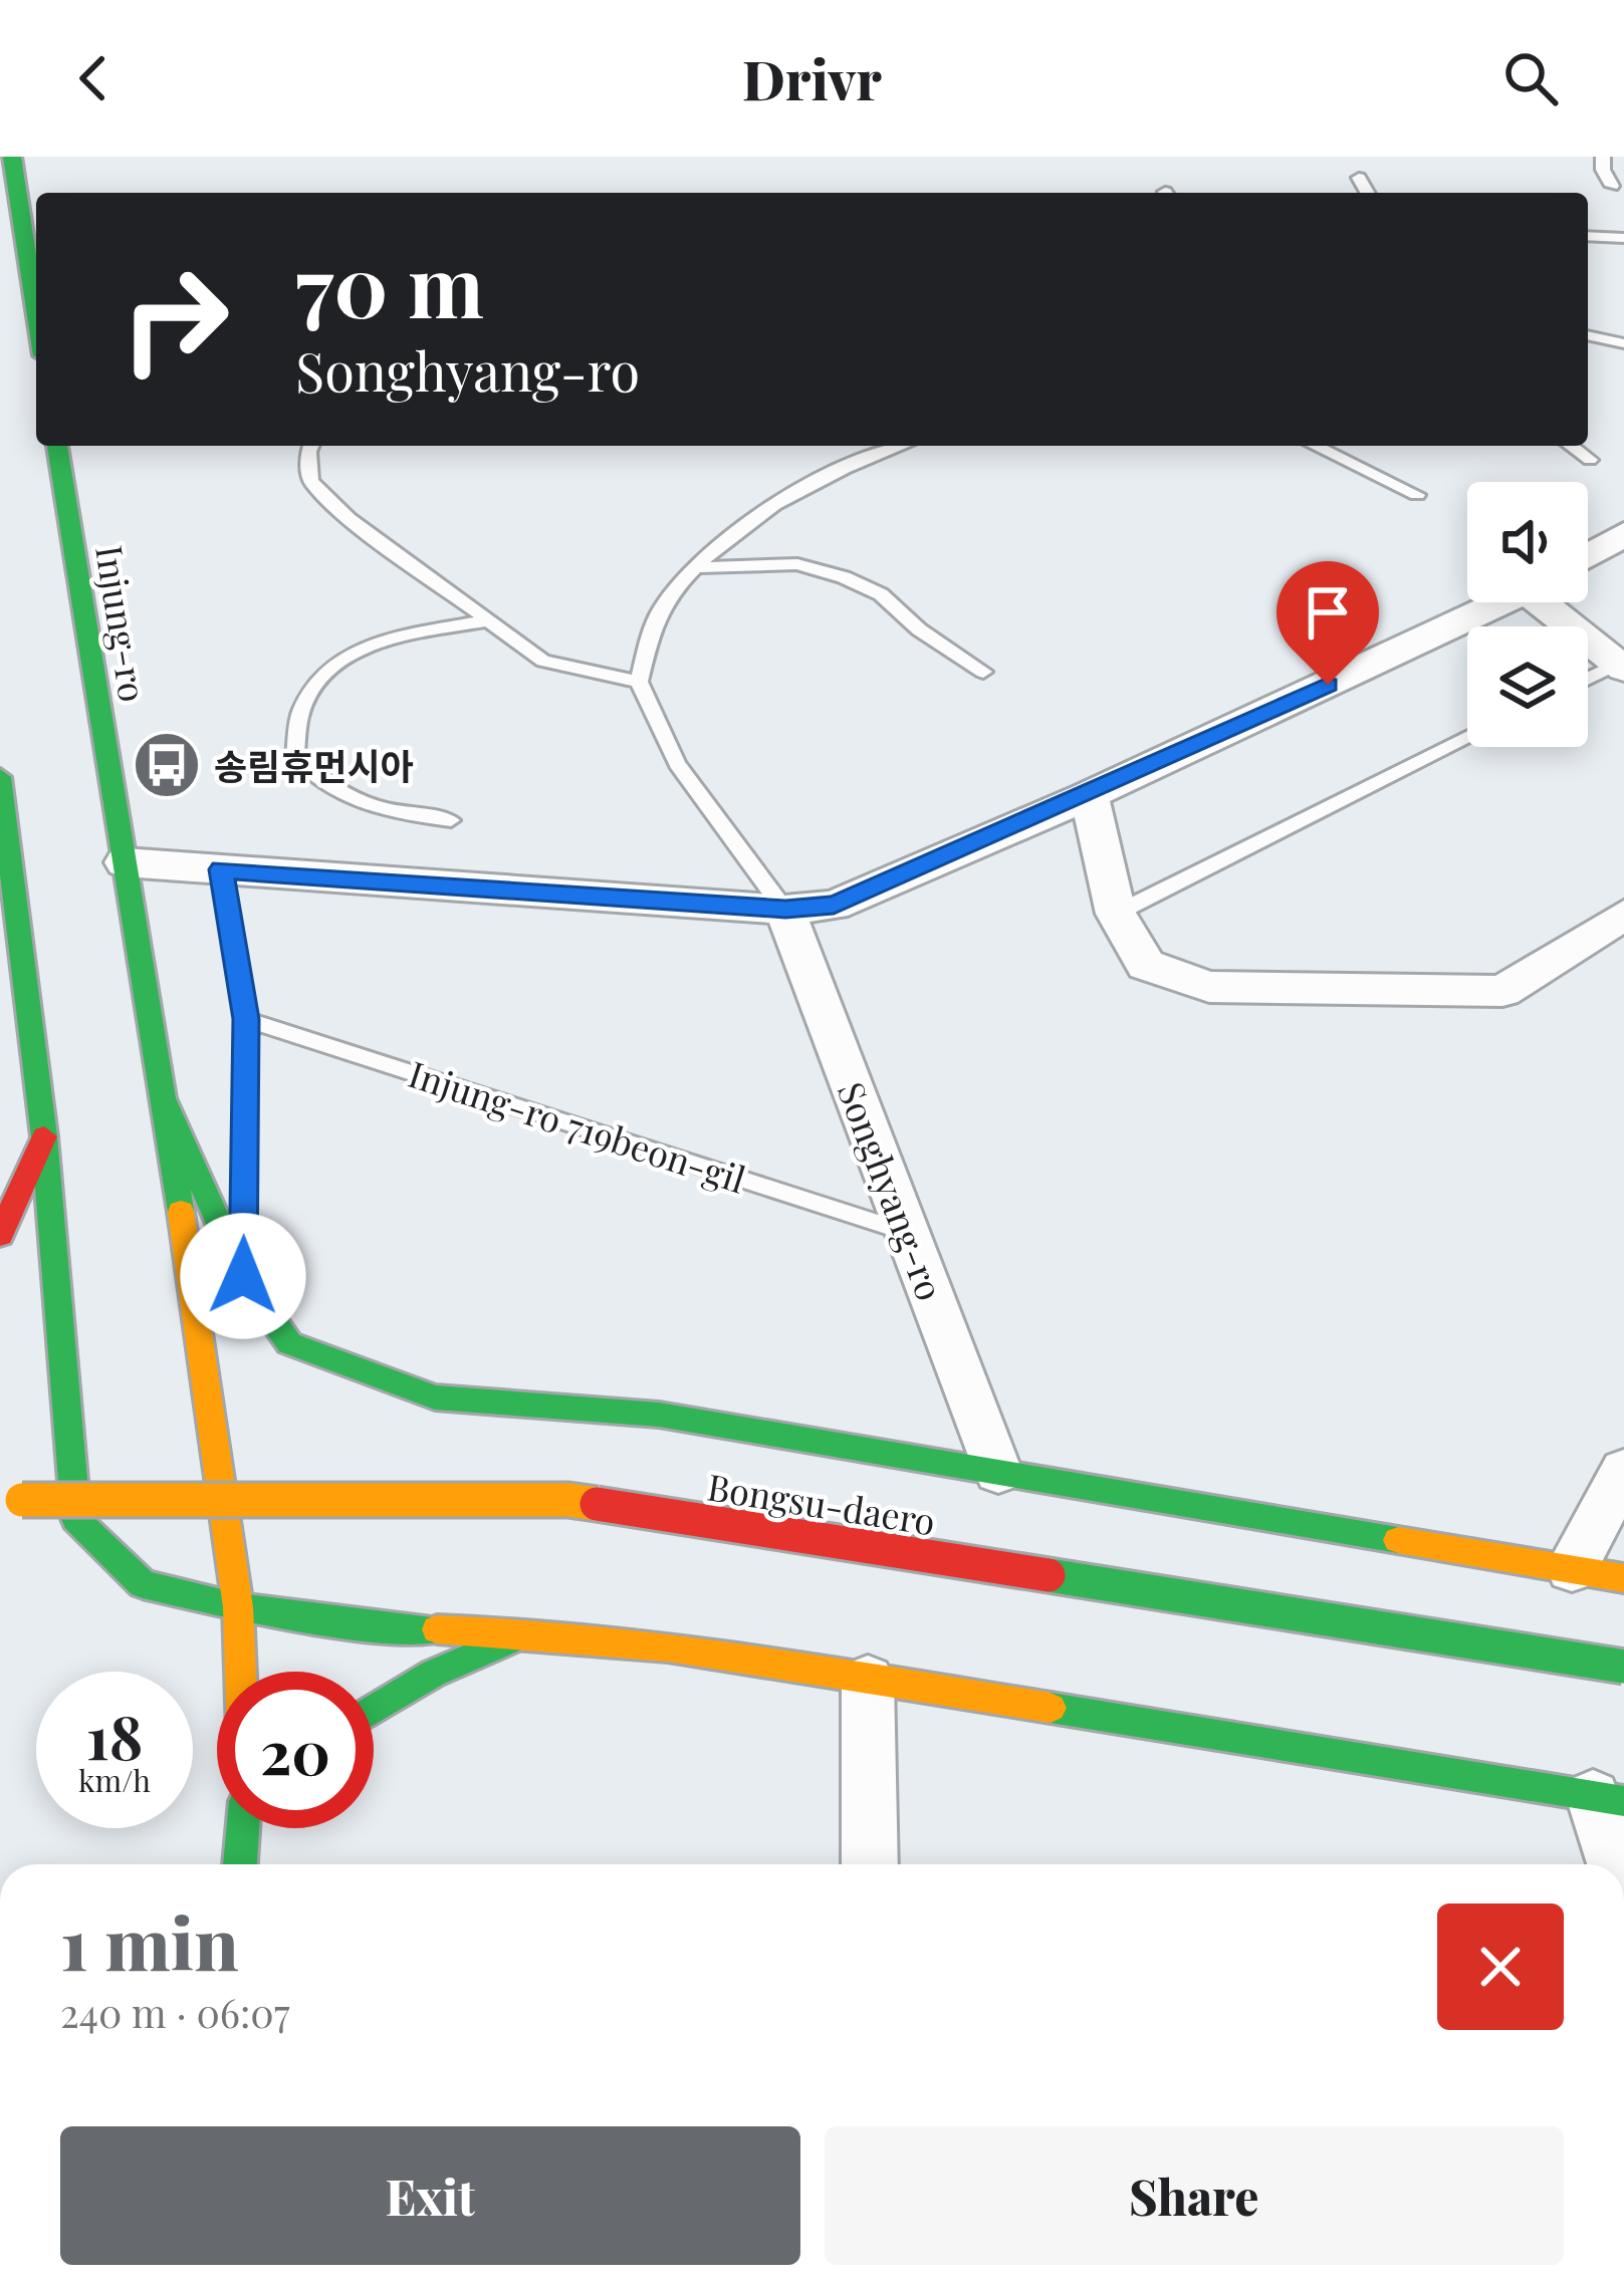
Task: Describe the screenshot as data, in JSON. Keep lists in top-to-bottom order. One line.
{"streets":{"main road":["Injung-ro","Bongsu-daero"],"street":["Songhyang-ro"],"lane":["Injung-ro 719beon-gil"]},"crossings":[["Injung-ro 719beon-gil","Songhyang-ro"]],"places":{"bus stop":["송림휴먼시아"]},"page":{"header":"Drivr","turn":["70 m","Songhyang-ro"],"speed":"18 km/h","limit":"20","heading":["1 min","240 m · 06:07"],"buttons":["Exit","Share"]}}
